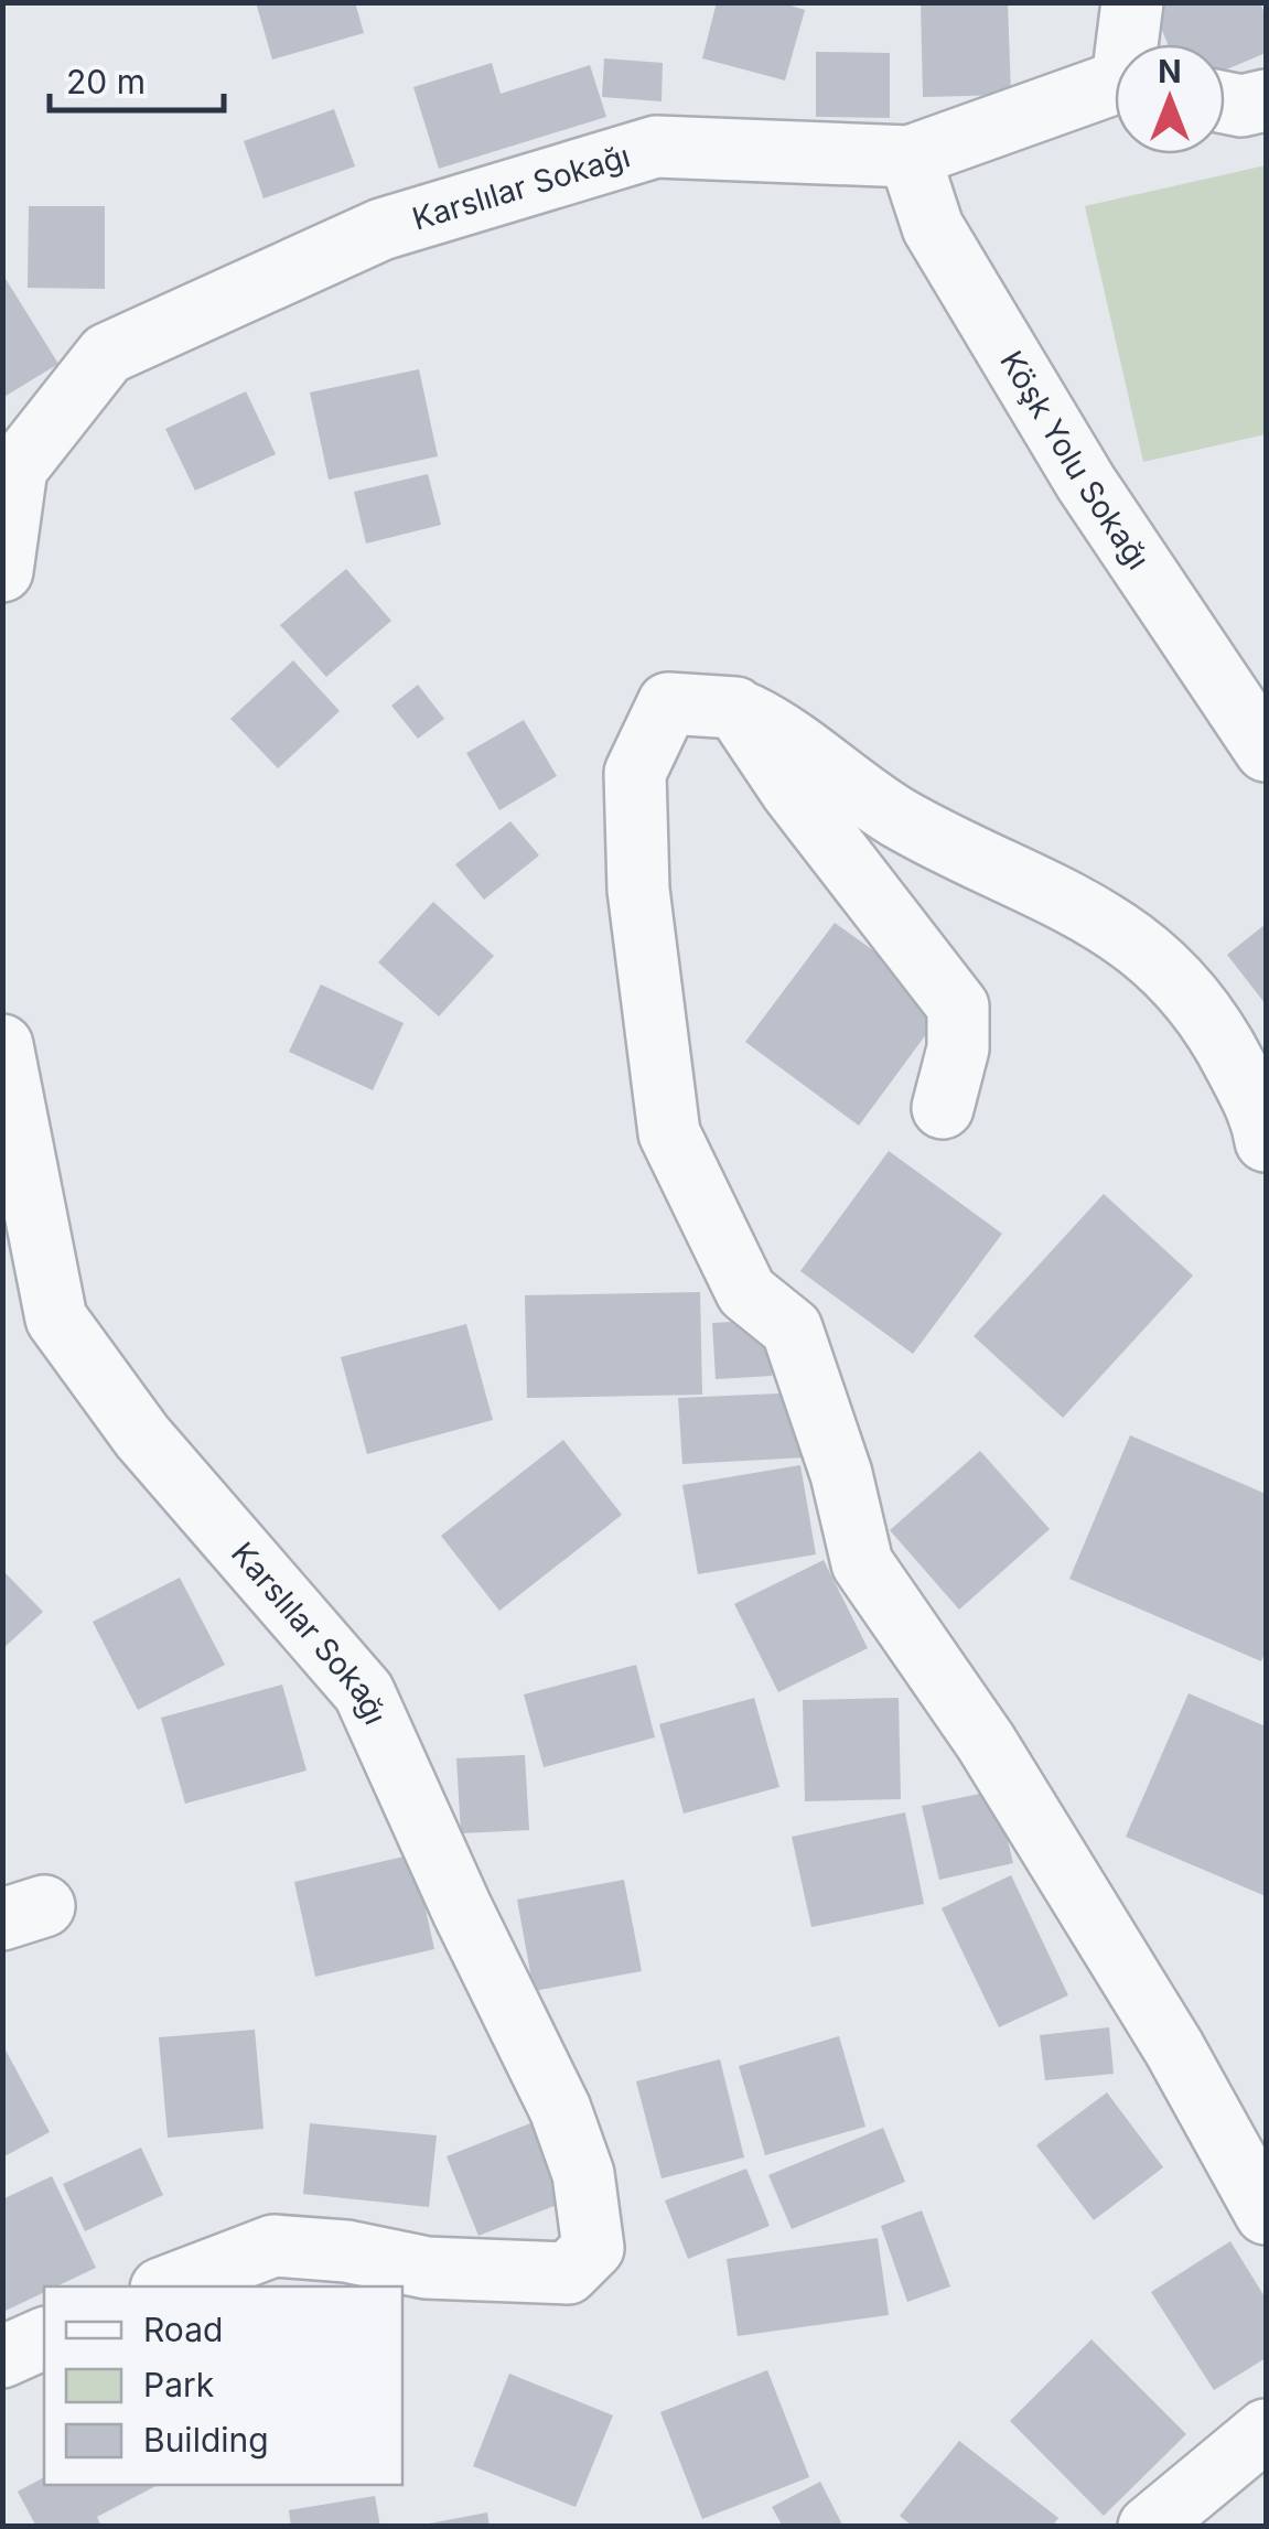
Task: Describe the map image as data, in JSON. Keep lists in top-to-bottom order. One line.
{"streets":{"street":["Karslılar Sokağı","Köşk Yolu Sokağı"]},"crossings":[["Karslılar Sokağı","Köşk Yolu Sokağı"]],"legend":["Road","Park","Building"],"scale_bar":"20 m","north":"top"}
